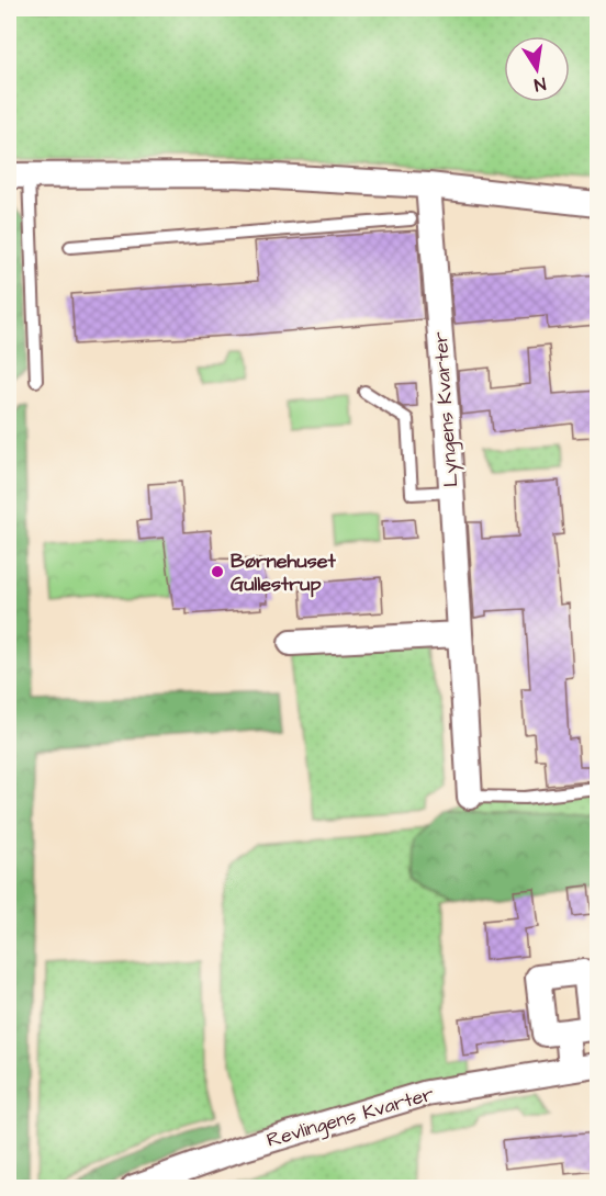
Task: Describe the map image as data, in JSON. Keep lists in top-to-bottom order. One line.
{"streets":{"street":["Lyngens Kvarter","Revlingens Kvarter"]},"places":["Børnehuset Gullestrup"],"north":"bottom"}
